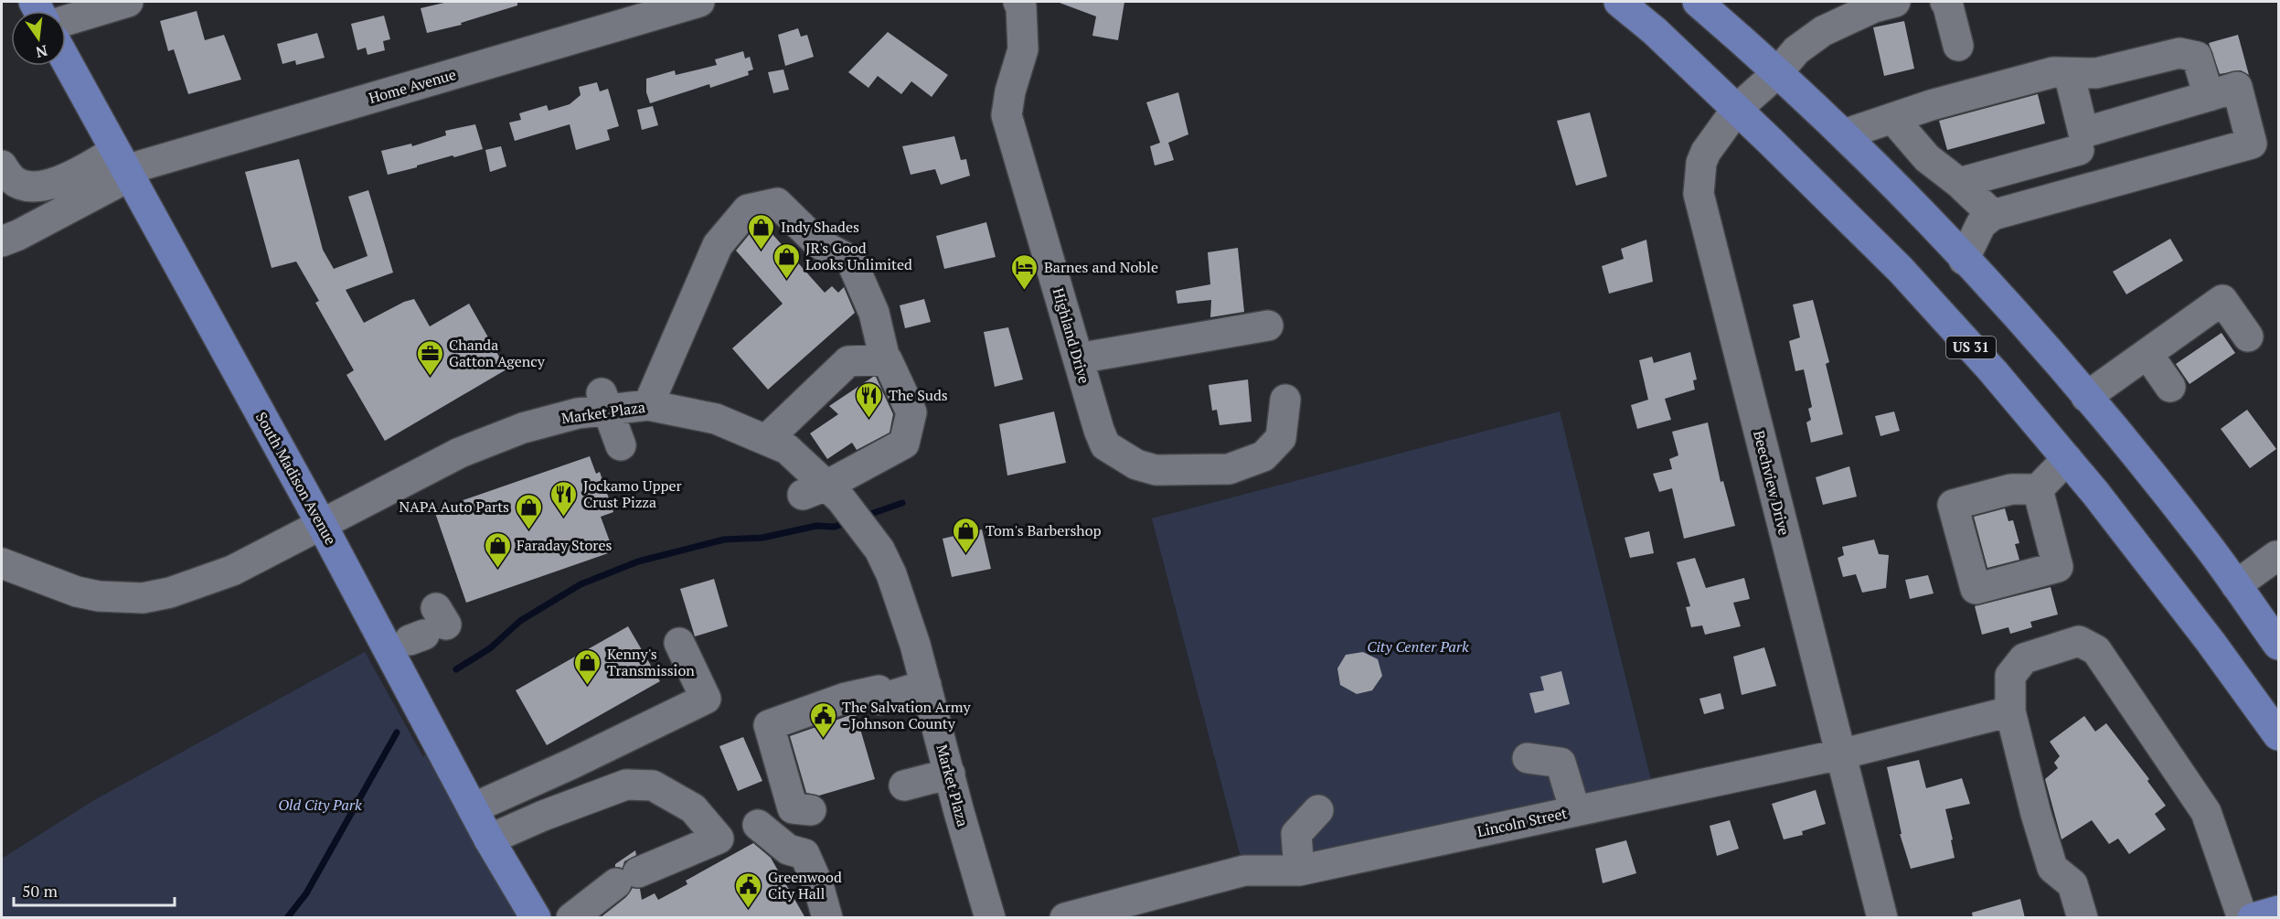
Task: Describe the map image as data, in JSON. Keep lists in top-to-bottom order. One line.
{"streets":{"main road":["US 31","South Madison Avenue"],"street":["Home Avenue","Highland Drive","Market Plaza","Beechview Drive","Lincoln Street"]},"crossings":[["Home Avenue","South Madison Avenue"],["US 31","Beechview Drive"],["Market Plaza","South Madison Avenue"],["Beechview Drive","Lincoln Street"]],"parks":["City Center Park","Old City Park"],"places":{"shop":["Indy Shades","JR's Good Looks Unlimited","NAPA Auto Parts","Tom's Barbershop","Faraday Stores","Kenny's Transmission"],"hotel":["Barnes and Noble"],"office":["Chanda Gatton Agency"],"restaurant":["The Suds","Jockamo Upper Crust Pizza"],"public building":["The Salvation Army - Johnson County","Greenwood City Hall"]},"scale_bar":"50 m","north":"bottom"}
